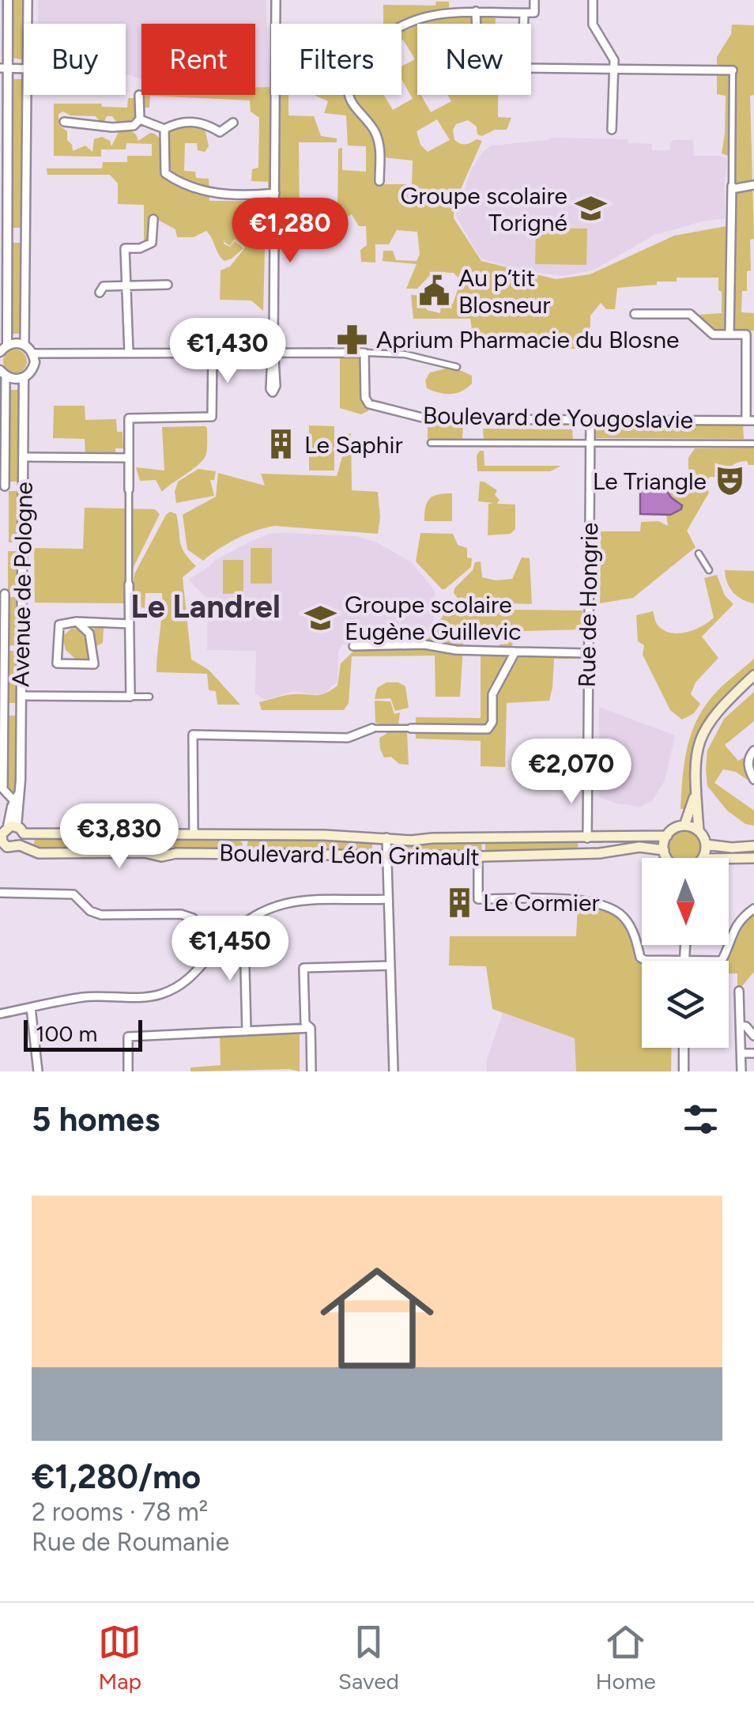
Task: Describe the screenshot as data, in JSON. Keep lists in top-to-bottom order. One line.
{"streets":{"main road":["Boulevard Léon Grimault"],"street":["Boulevard de Yougoslavie","Avenue de Pologne","Rue de Hongrie"]},"crossings":[["Boulevard de Yougoslavie","Rue de Hongrie"],["Avenue de Pologne","Boulevard Léon Grimault"],["Rue de Hongrie","Boulevard Léon Grimault"]],"districts":["Le Landrel"],"places":{"school or university":["Groupe scolaire Torigné","Groupe scolaire Eugène Guillevic"],"public building":["Au p’tit Blosneur"],"pharmacy":["Aprium Pharmacie du Blosne"],"building":["Le Saphir","Le Cormier"],"theatre":["Le Triangle"]},"scale_bar":"100 m","north":"bottom","page":{"chip":["Buy","Rent","Filters","New"],"price":["€1,280","€1,430","€2,070","€3,830","€1,450"],"scale":"100 m","heading":"5 homes","list":[{"name":"€1,280/mo","note":"2 rooms · 78 m² · Rue de Roumanie"}],"tabs":["Map","Saved","Home"]}}
